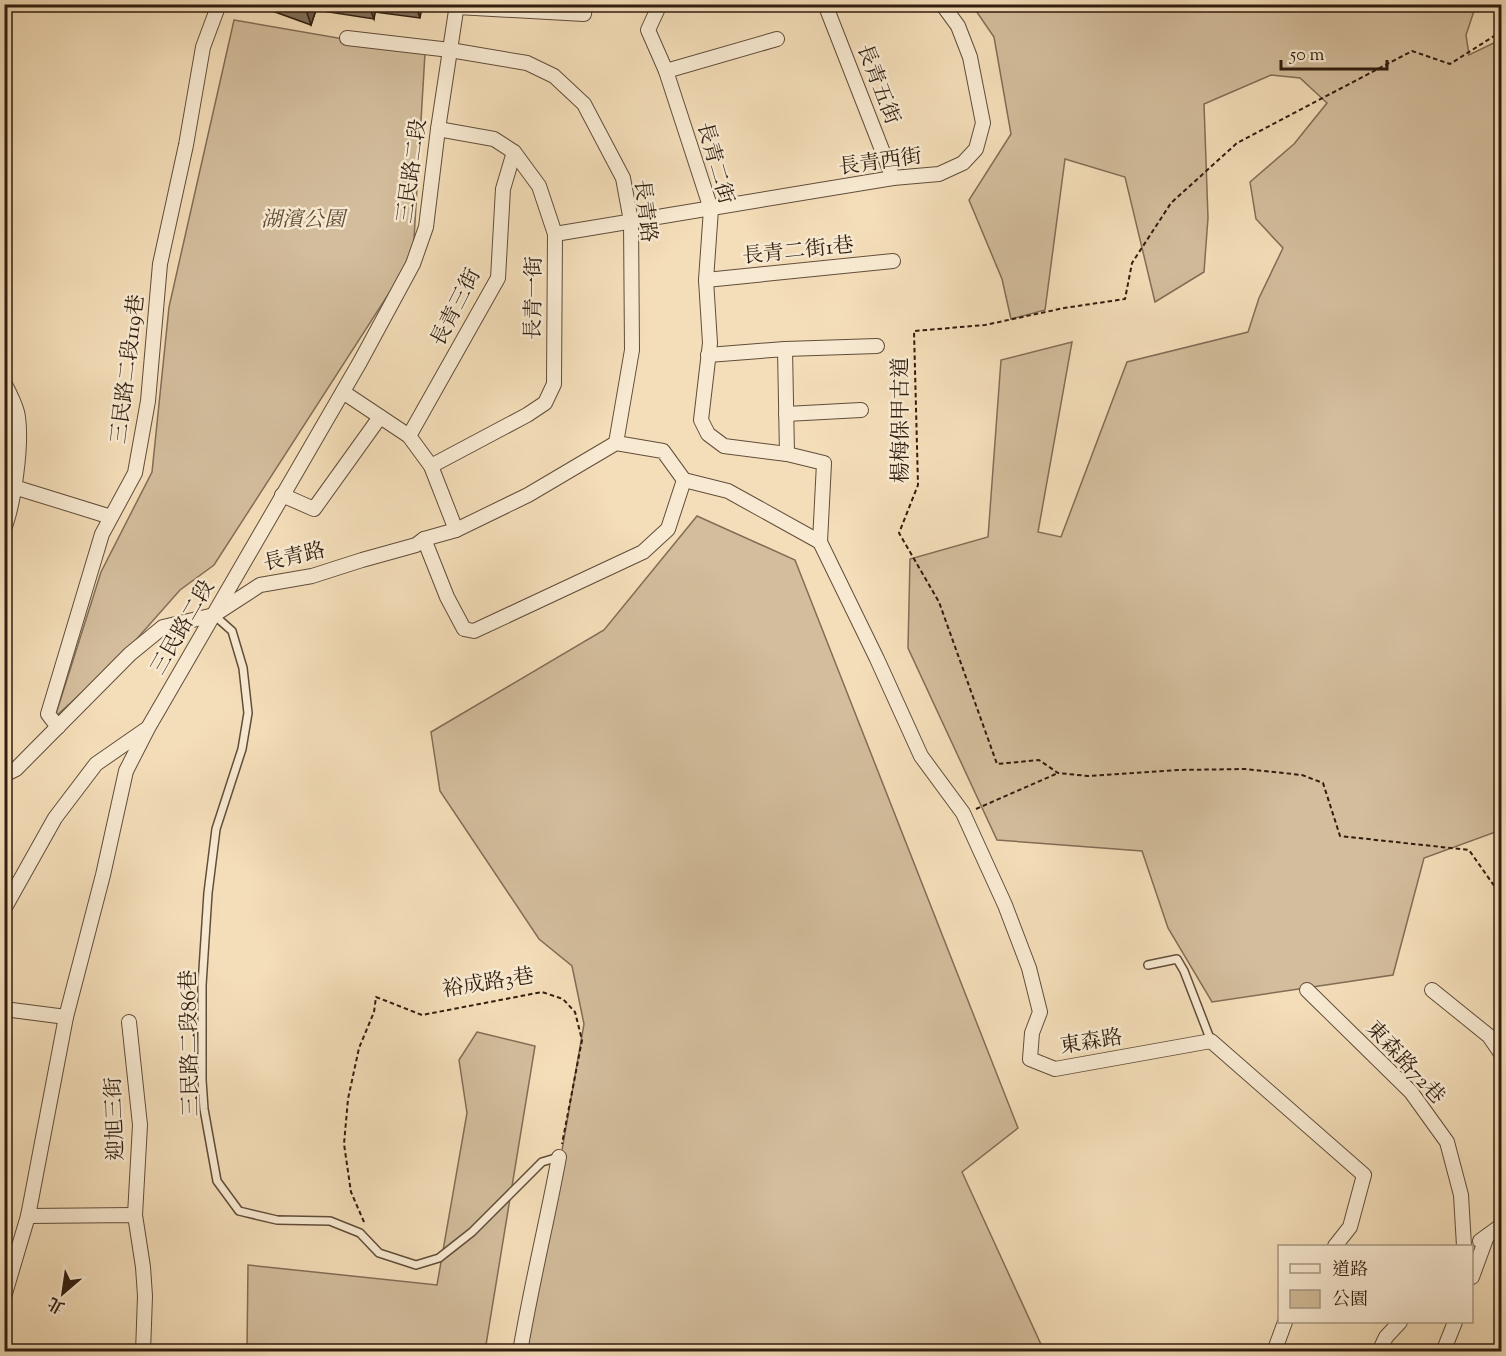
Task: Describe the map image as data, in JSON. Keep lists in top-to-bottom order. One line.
{"streets":{"street":["長青五街","長青西街","長青二街","三民路二段","長青路","長青二街1巷","長青一街","長青三街","三民路二段119巷","東森路","東森路72巷","迎旭三街"],"lane":["三民路二段86巷"],"path":["楊梅保甲古道","裕成路3巷"]},"crossings":[["長青五街","長青西街"],["長青西街","長青二街"],["長青西街","長青路"],["長青西街","長青一街"],["長青二街","長青二街1巷"],["三民路二段","長青路"],["三民路二段","長青一街"],["三民路二段","三民路二段86巷"],["長青路","三民路二段86巷"],["長青一街","長青三街"],["裕成路3巷","三民路二段86巷"]],"parks":["湖濱公園"],"legend":["道路","公園"],"scale_bar":"50 m","north":"bottom left"}
